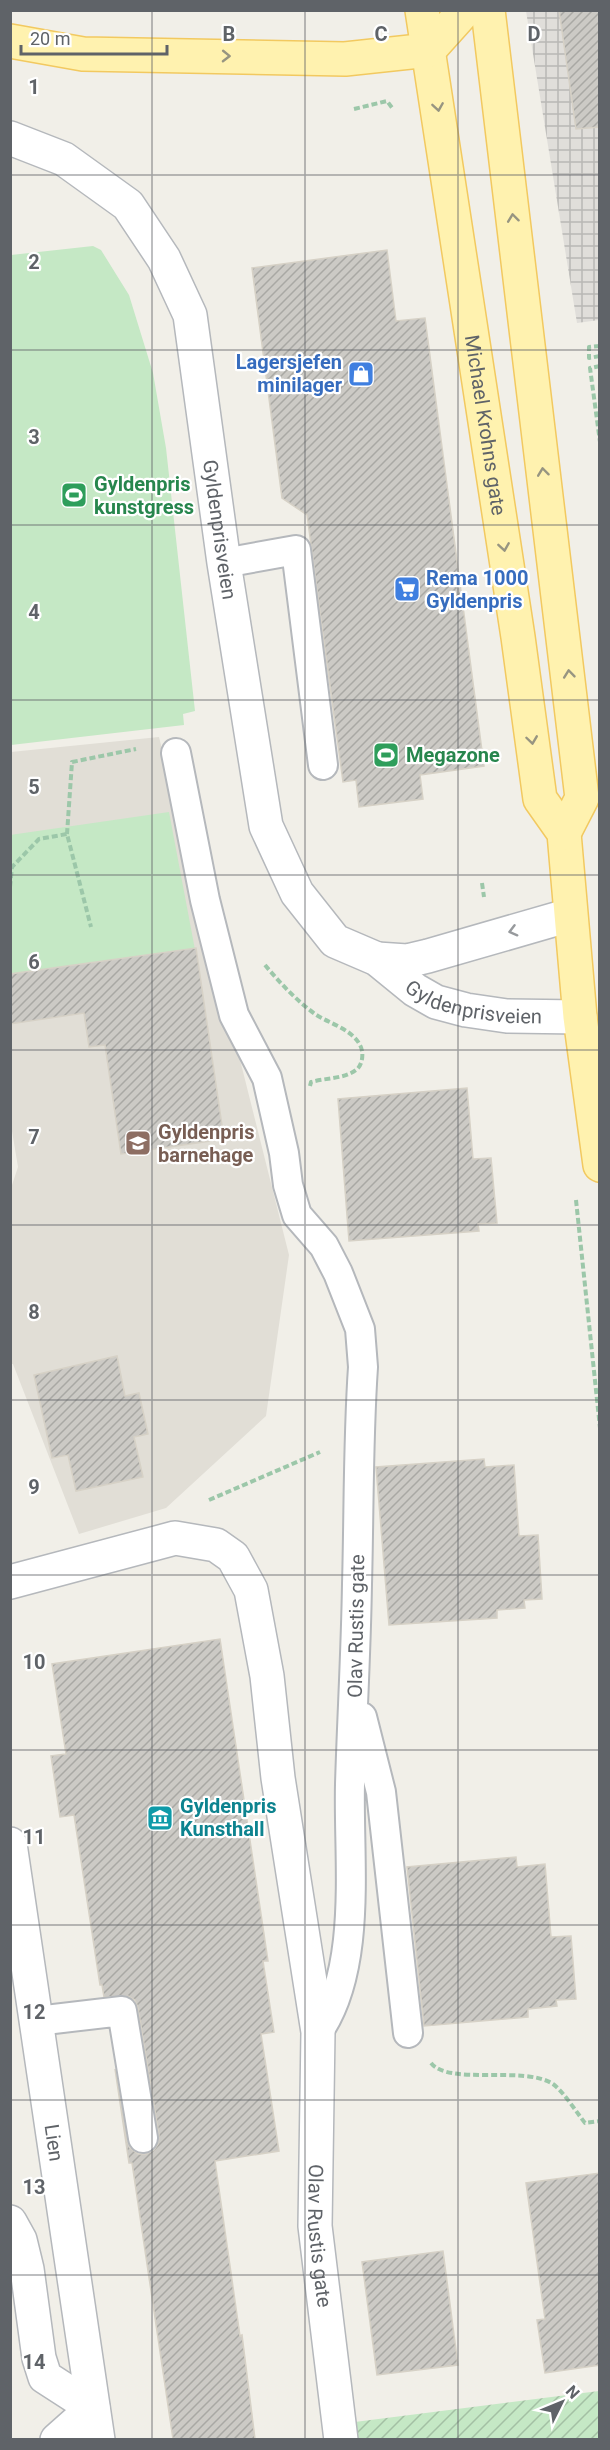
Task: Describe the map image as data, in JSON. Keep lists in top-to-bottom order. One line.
{"streets":{"main road":["Michael Krohns gate"],"street":["Gyldenprisveien","Olav Rustis gate","Lien"]},"places":{"shop":["Lagersjefen minilager"],"sports":["Gyldenpris kunstgress","Megazone"],"supermarket":["Rema 1000 Gyldenpris"],"school or university":["Gyldenpris barnehage"],"museum":["Gyldenpris Kunsthall"]},"scale_bar":"20 m","north":"top right","grid":{"columns":["B","C","D"],"rows":["1","2","3","4","5","6","7","8","9","10","11","12","13","14"]}}
